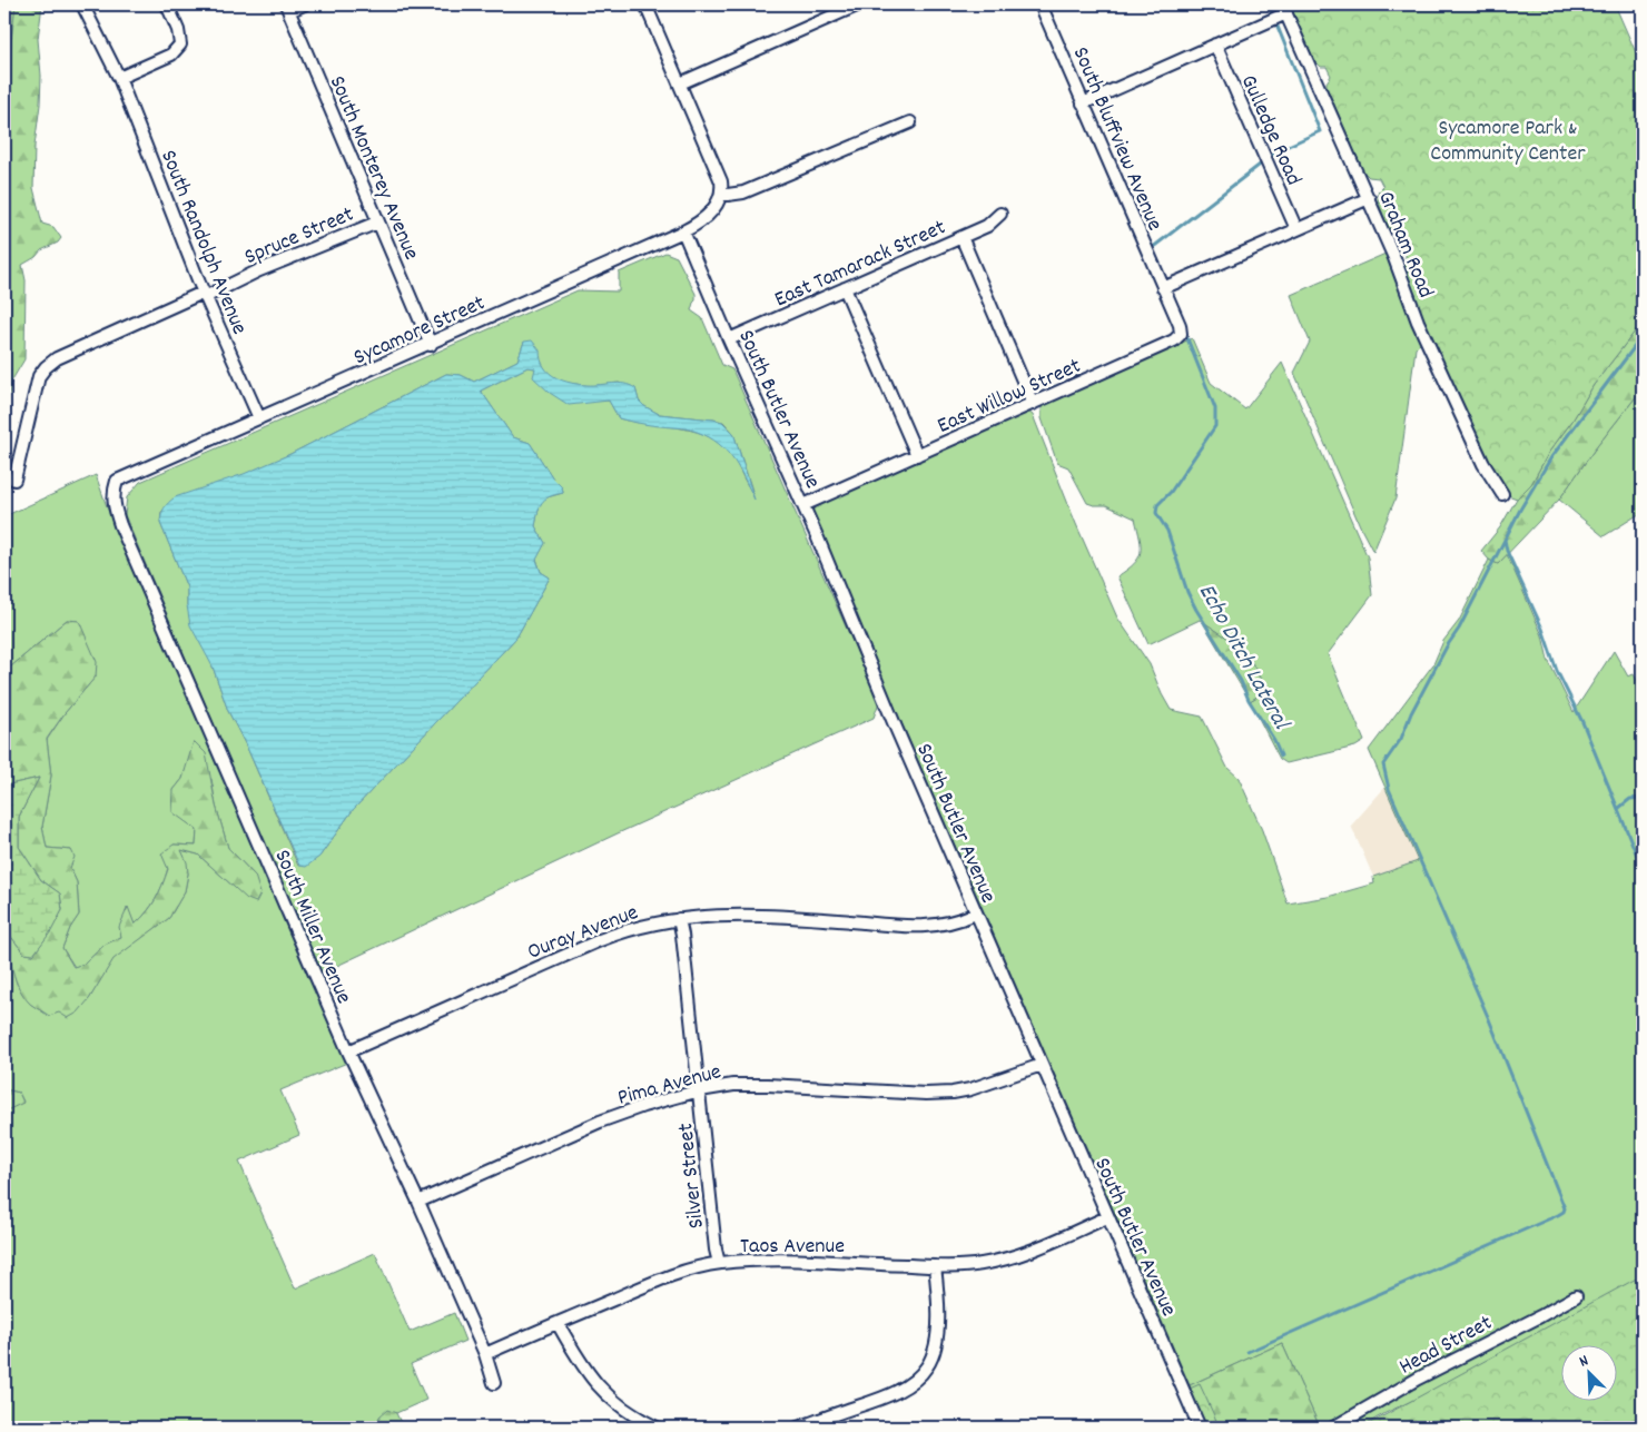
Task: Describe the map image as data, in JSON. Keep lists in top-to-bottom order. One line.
{"streets":{"street":["Gulledge Road","South Bluffview Avenue","South Monterey Avenue","Spruce Street","South Randolph Avenue","Graham Road","East Tamarack Street","Sycamore Street","East Willow Street","South Butler Avenue","South Miller Avenue","Ouray Avenue","Pima Avenue","Silver Street","Taos Avenue","Head Street"]},"crossings":[["South Bluffview Avenue","East Willow Street"],["South Monterey Avenue","Spruce Street"],["South Monterey Avenue","Sycamore Street"],["Spruce Street","South Randolph Avenue"],["South Randolph Avenue","Sycamore Street"],["East Tamarack Street","South Butler Avenue"],["Sycamore Street","South Butler Avenue"],["Sycamore Street","South Miller Avenue"],["East Willow Street","South Butler Avenue"],["South Butler Avenue","Ouray Avenue"],["South Butler Avenue","Pima Avenue"],["South Butler Avenue","Taos Avenue"],["South Miller Avenue","Ouray Avenue"],["South Miller Avenue","Pima Avenue"],["South Miller Avenue","Taos Avenue"],["Ouray Avenue","Silver Street"],["Pima Avenue","Silver Street"],["Silver Street","Taos Avenue"]],"water":["Echo Ditch Lateral"],"parks":["Sycamore Park & Community Center"],"north":"top left"}
